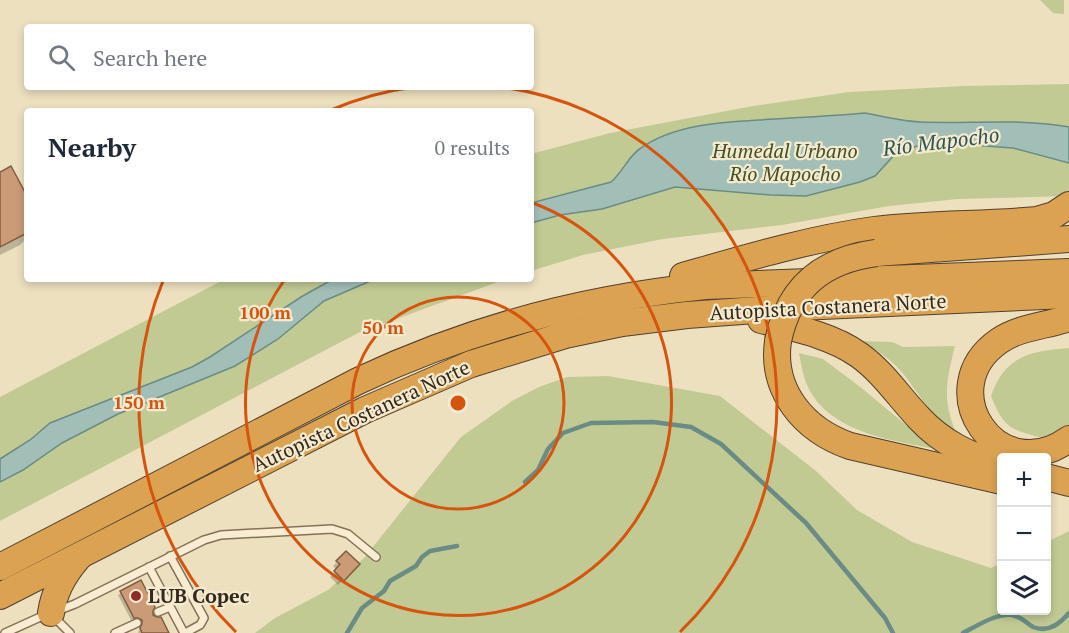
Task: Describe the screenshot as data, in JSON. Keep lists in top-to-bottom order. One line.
{"streets":{"highway":["Autopista Costanera Norte"]},"water":["Río Mapocho"],"parks":["Humedal Urbano Río Mapocho"],"places":["LUB Copec"],"page":{"search":"Search here","heading":["Nearby","0 results"],"map_buttons":["+","−"]},"rings":["100 m","50 m","150 m"]}
